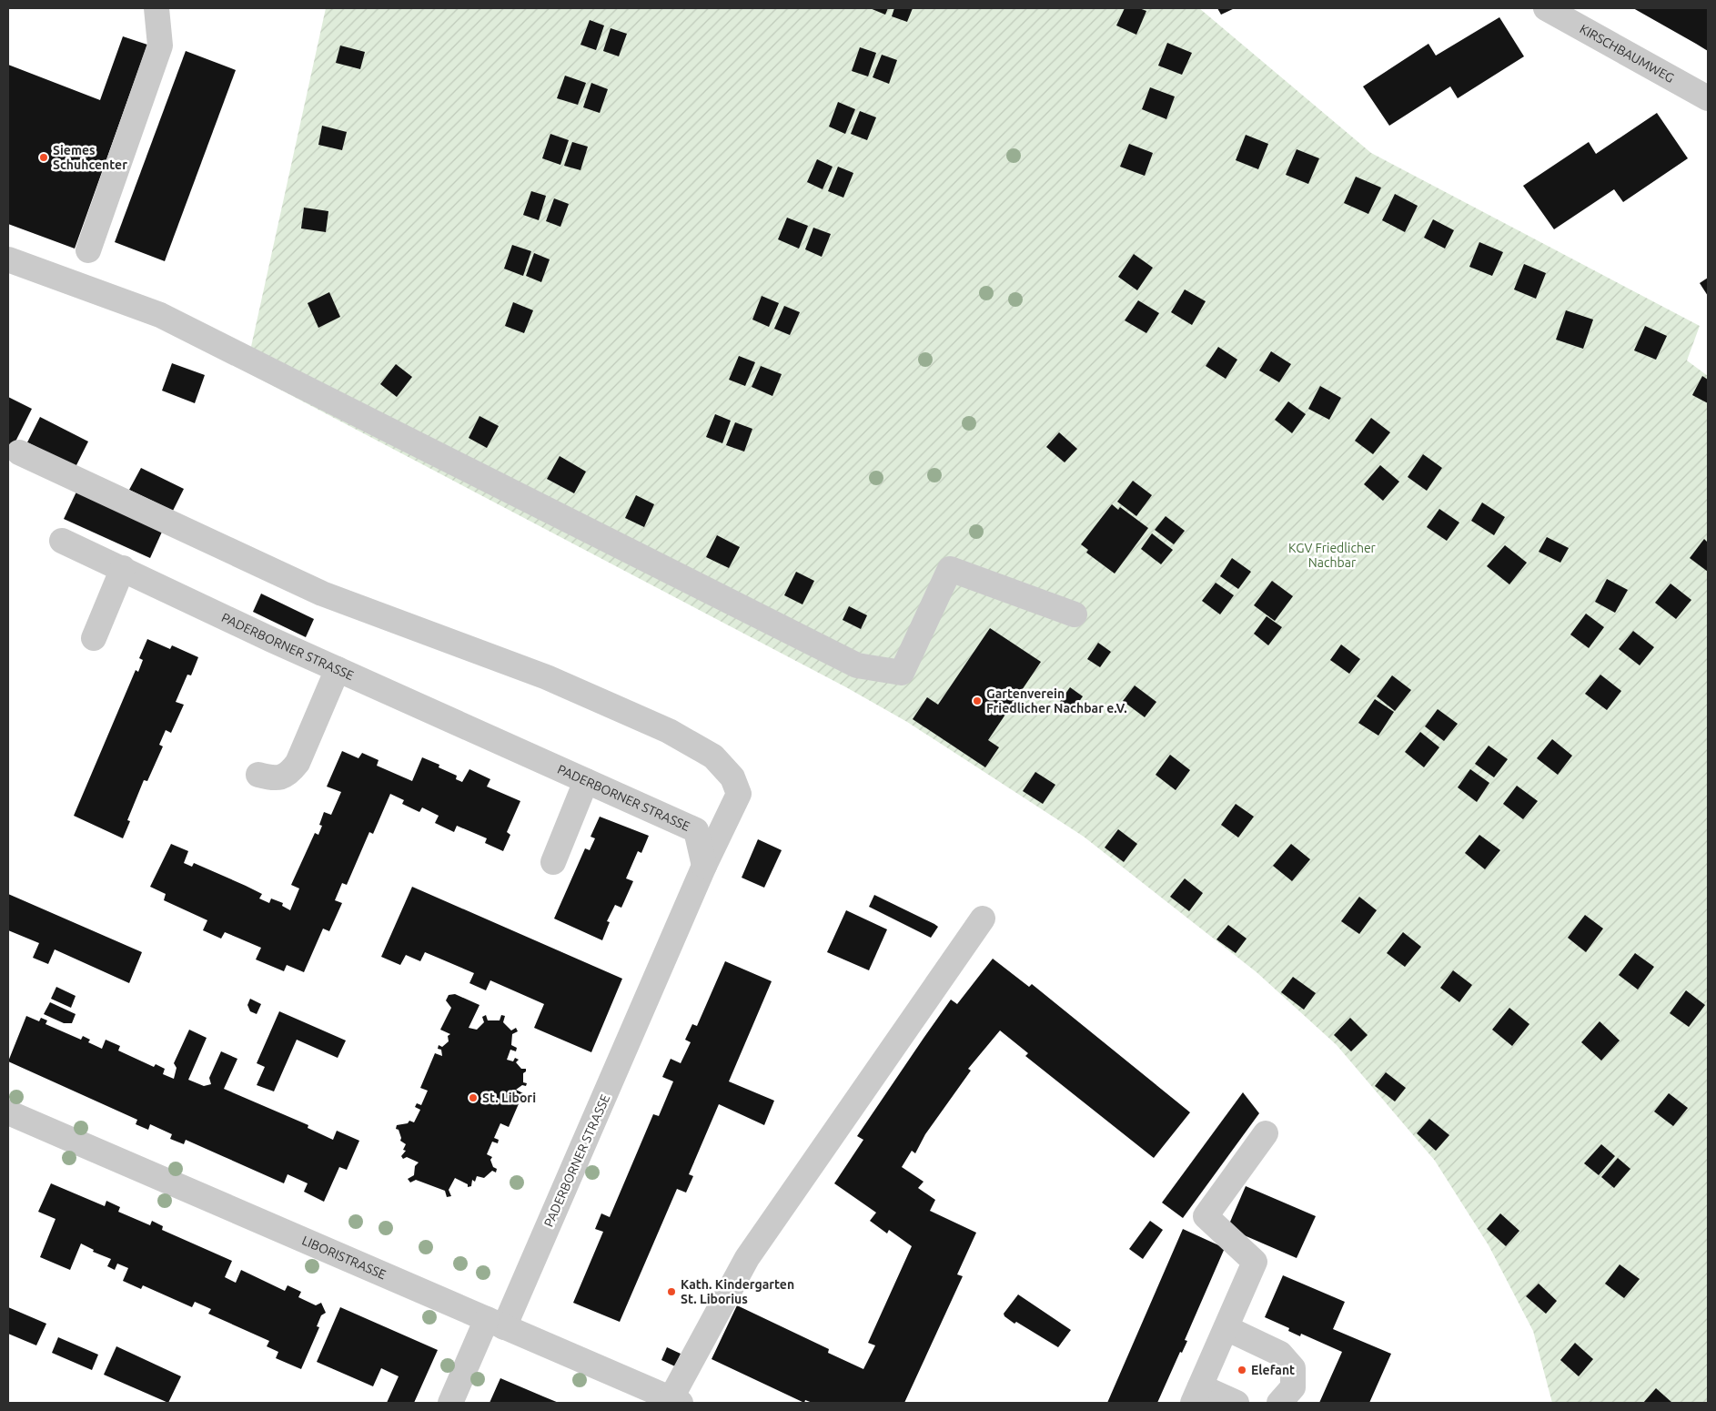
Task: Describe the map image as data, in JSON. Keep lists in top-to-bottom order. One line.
{"streets":{"street":["KIRSCHBAUMWEG","PADERBORNER STRASSE","LIBORISTRASSE"]},"crossings":[["PADERBORNER STRASSE","LIBORISTRASSE"]],"parks":["KGV Friedlicher Nachbar"],"places":["Siemes Schuhcenter","Gartenverein Friedlicher Nachbar e.V.","St. Libori","Kath. Kindergarten St. Liborius","Elefant"]}
